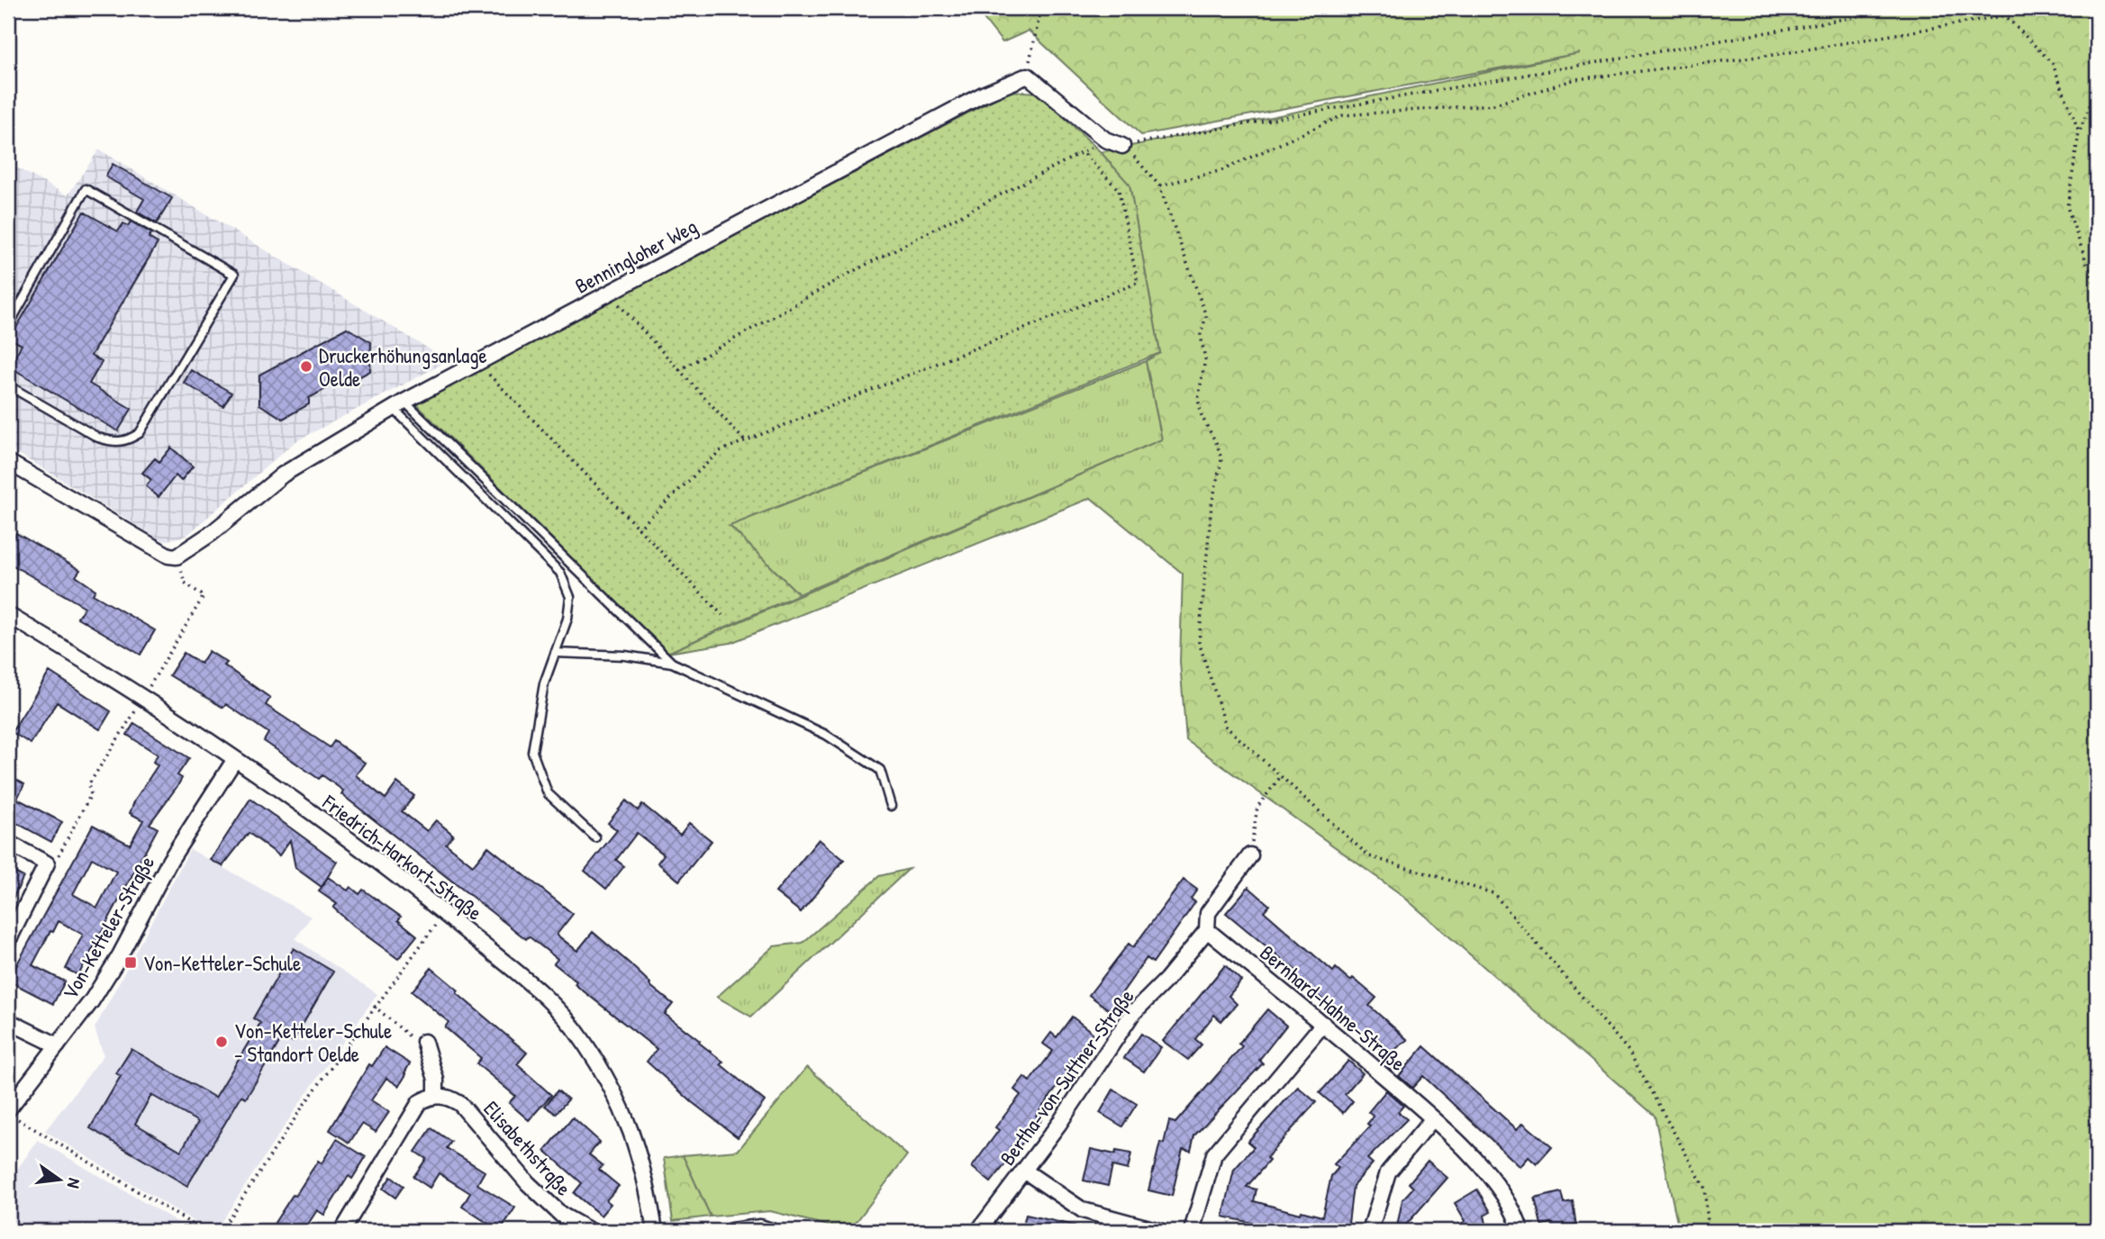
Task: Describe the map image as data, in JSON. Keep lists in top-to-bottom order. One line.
{"streets":{"street":["Benningloher Weg","Friedrich-Harkort-Straße","Von-Ketteler-Straße","Bernhard-Hahne-Straße","Bertha-von-Suttner-Straße","Elisabethstraße"]},"crossings":[["Friedrich-Harkort-Straße","Von-Ketteler-Straße"],["Bernhard-Hahne-Straße","Bertha-von-Suttner-Straße"]],"places":{"other":["Druckerhöhungsanlage Oelde","Von-Ketteler-Schule - Standort Oelde"],"transit":["Von-Ketteler-Schule"]},"north":"right"}
